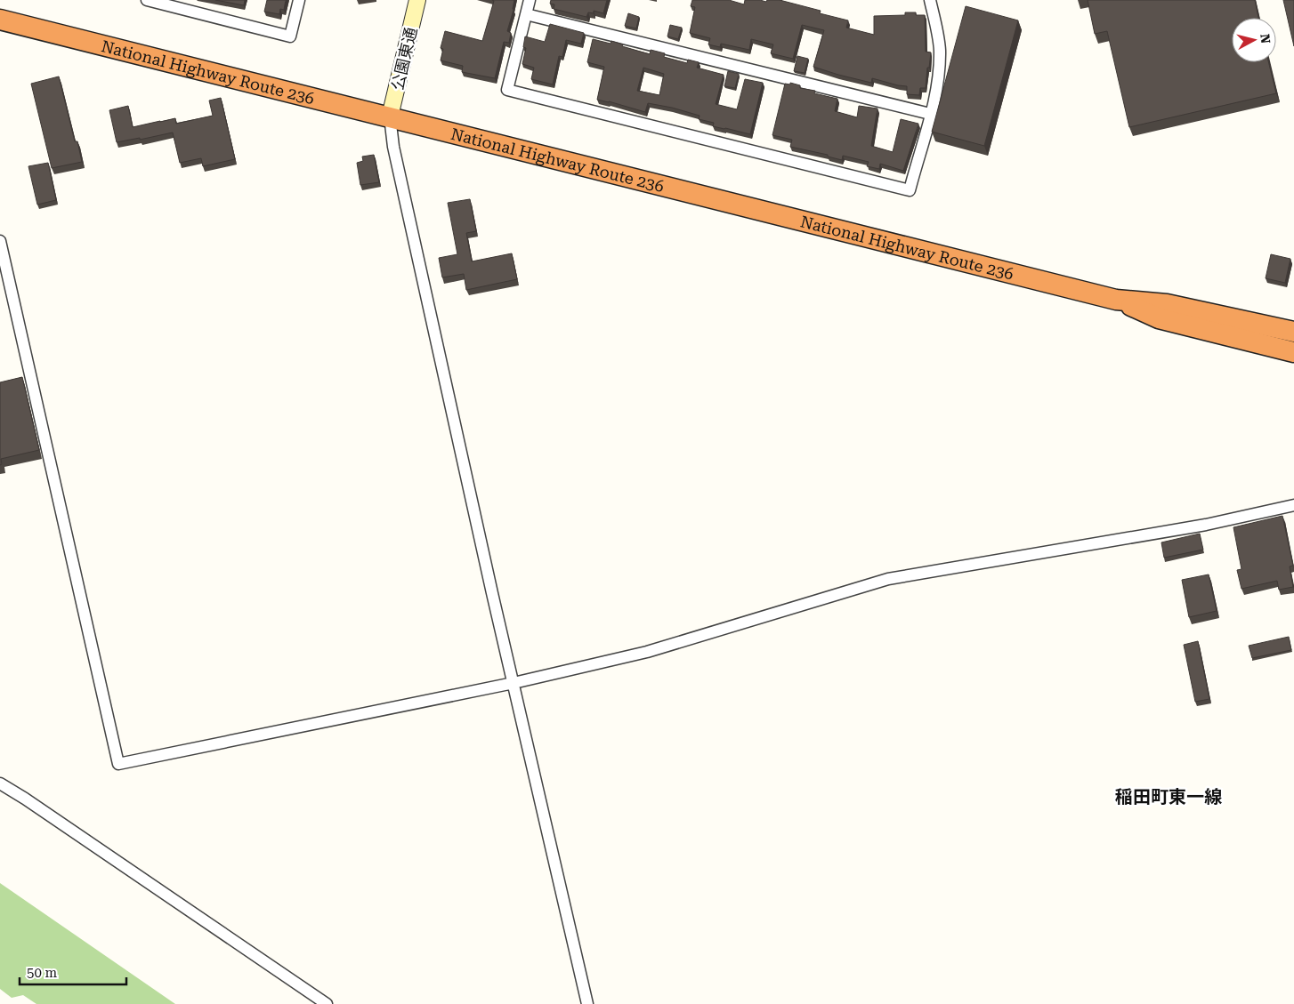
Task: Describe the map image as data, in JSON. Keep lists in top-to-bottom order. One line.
{"streets":{"highway":["National Highway Route 236"],"street":["公園東通"]},"crossings":[["公園東通","National Highway Route 236"]],"districts":["稲田町東一線"],"scale_bar":"50 m","north":"right"}
